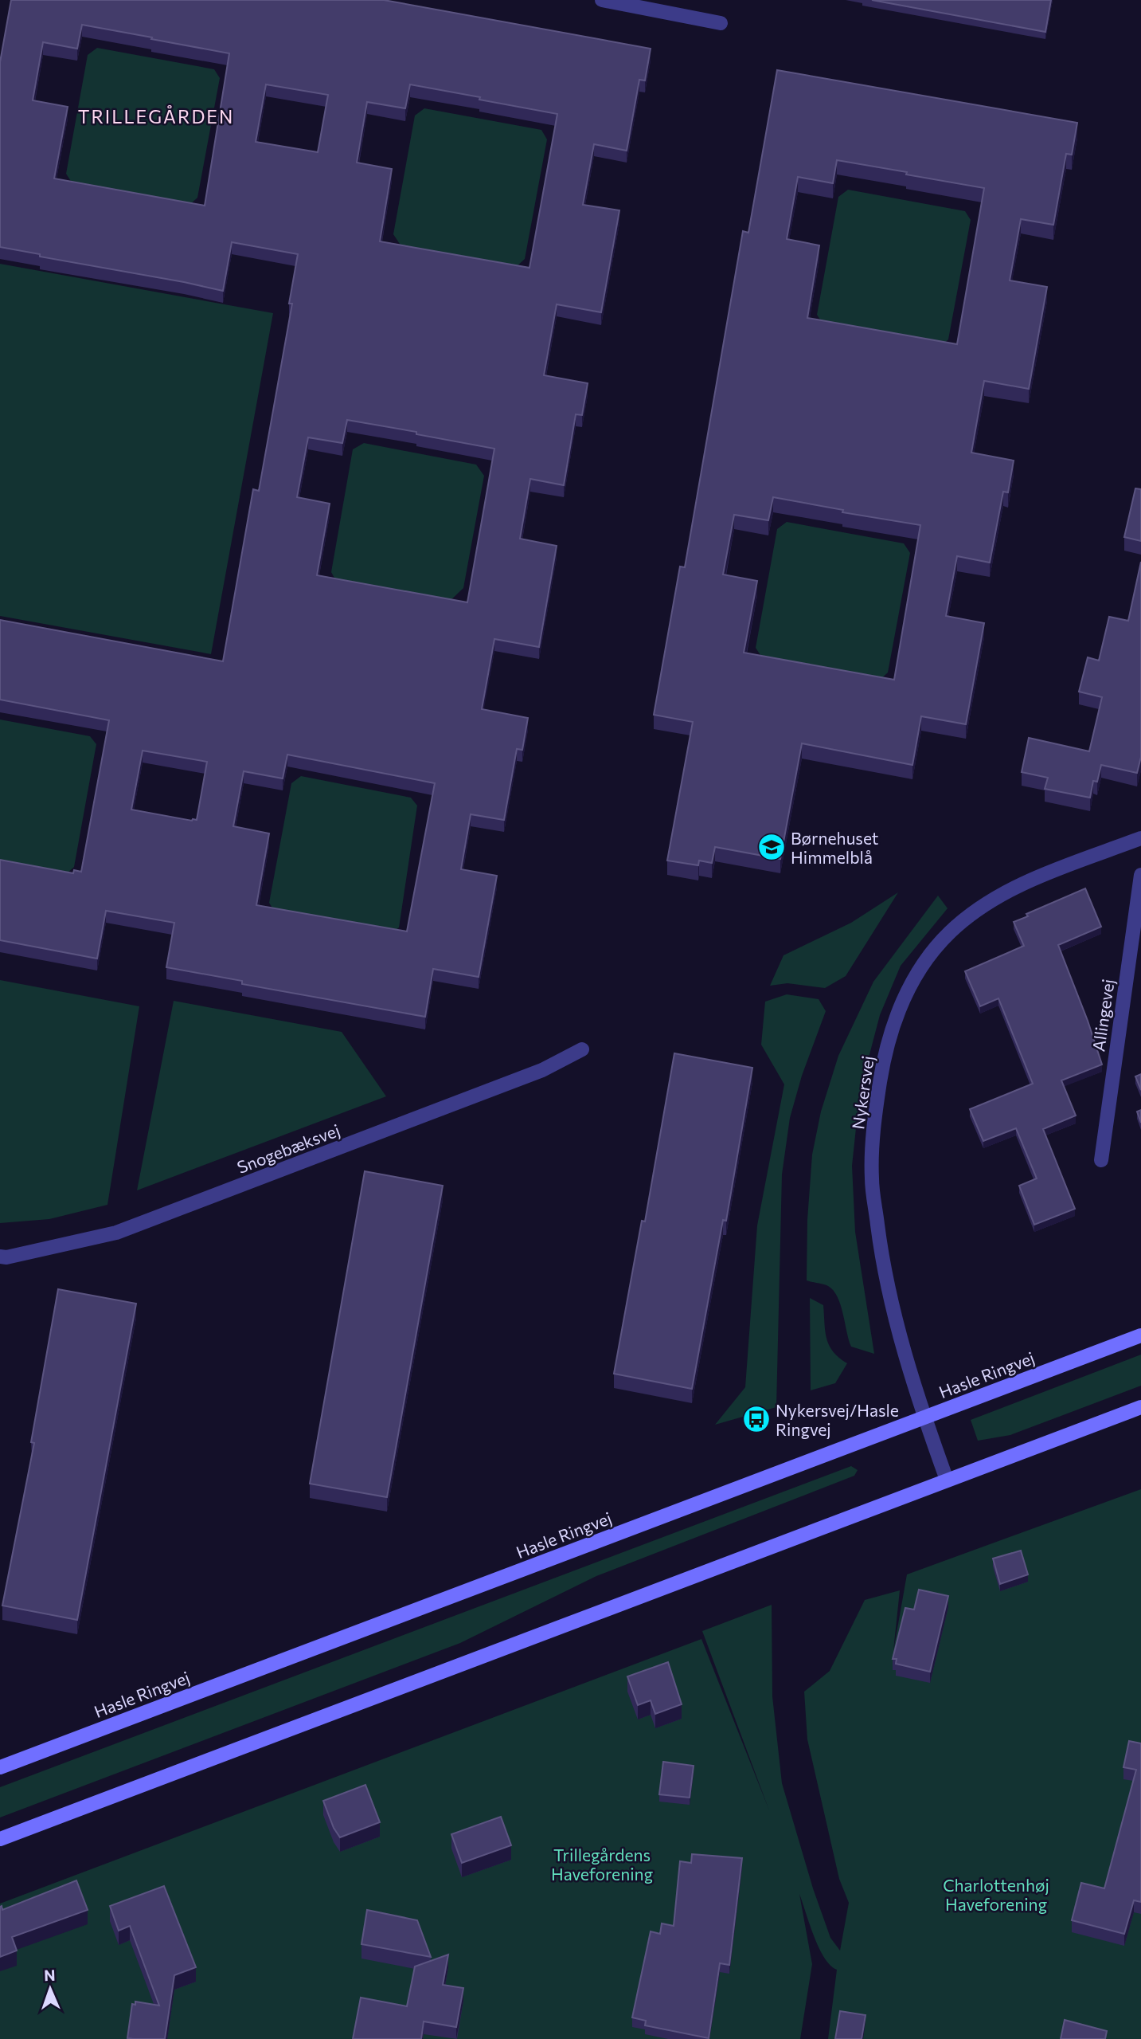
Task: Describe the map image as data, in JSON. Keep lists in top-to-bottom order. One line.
{"streets":{"main road":["Hasle Ringvej"],"street":["Allingevej","Nykersvej","Snogebæksvej"]},"crossings":[["Nykersvej","Hasle Ringvej"]],"districts":["TRILLEGÅRDEN"],"parks":["Trillegårdens Haveforening","Charlottenhøj Haveforening"],"places":{"school or university":["Børnehuset Himmelblå"],"bus stop":["Nykersvej/Hasle Ringvej"]},"north":"top"}
